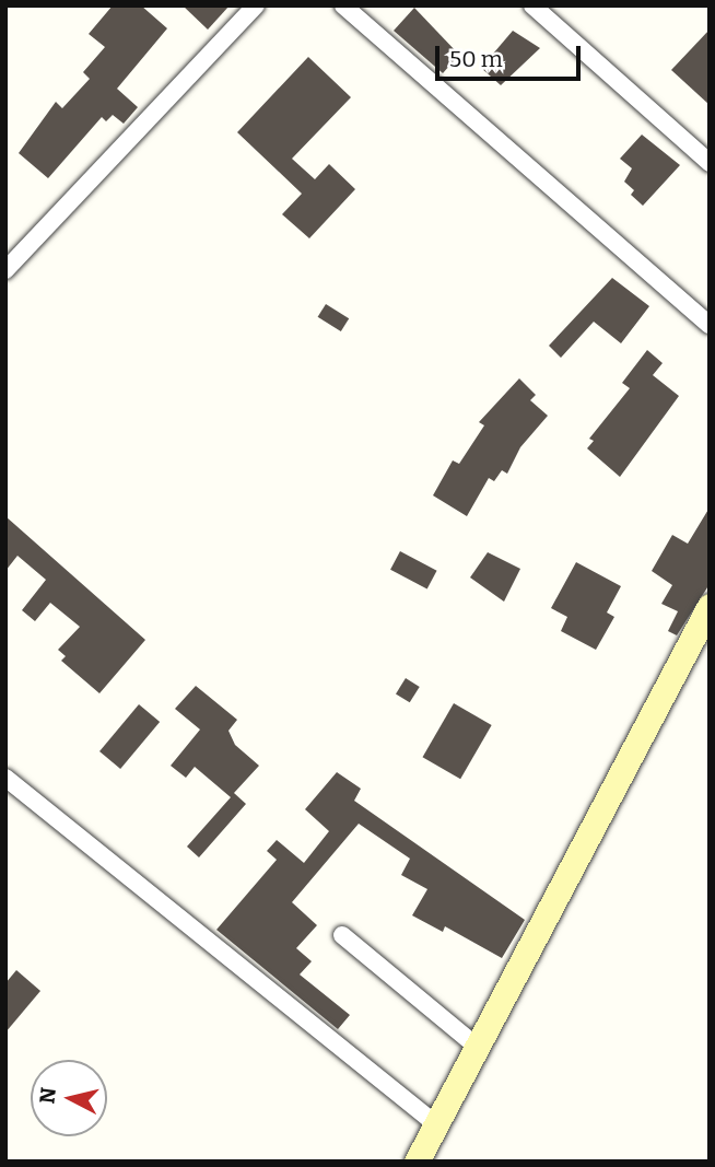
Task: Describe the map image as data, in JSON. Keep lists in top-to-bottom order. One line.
{"scale_bar":"50 m","north":"left"}
